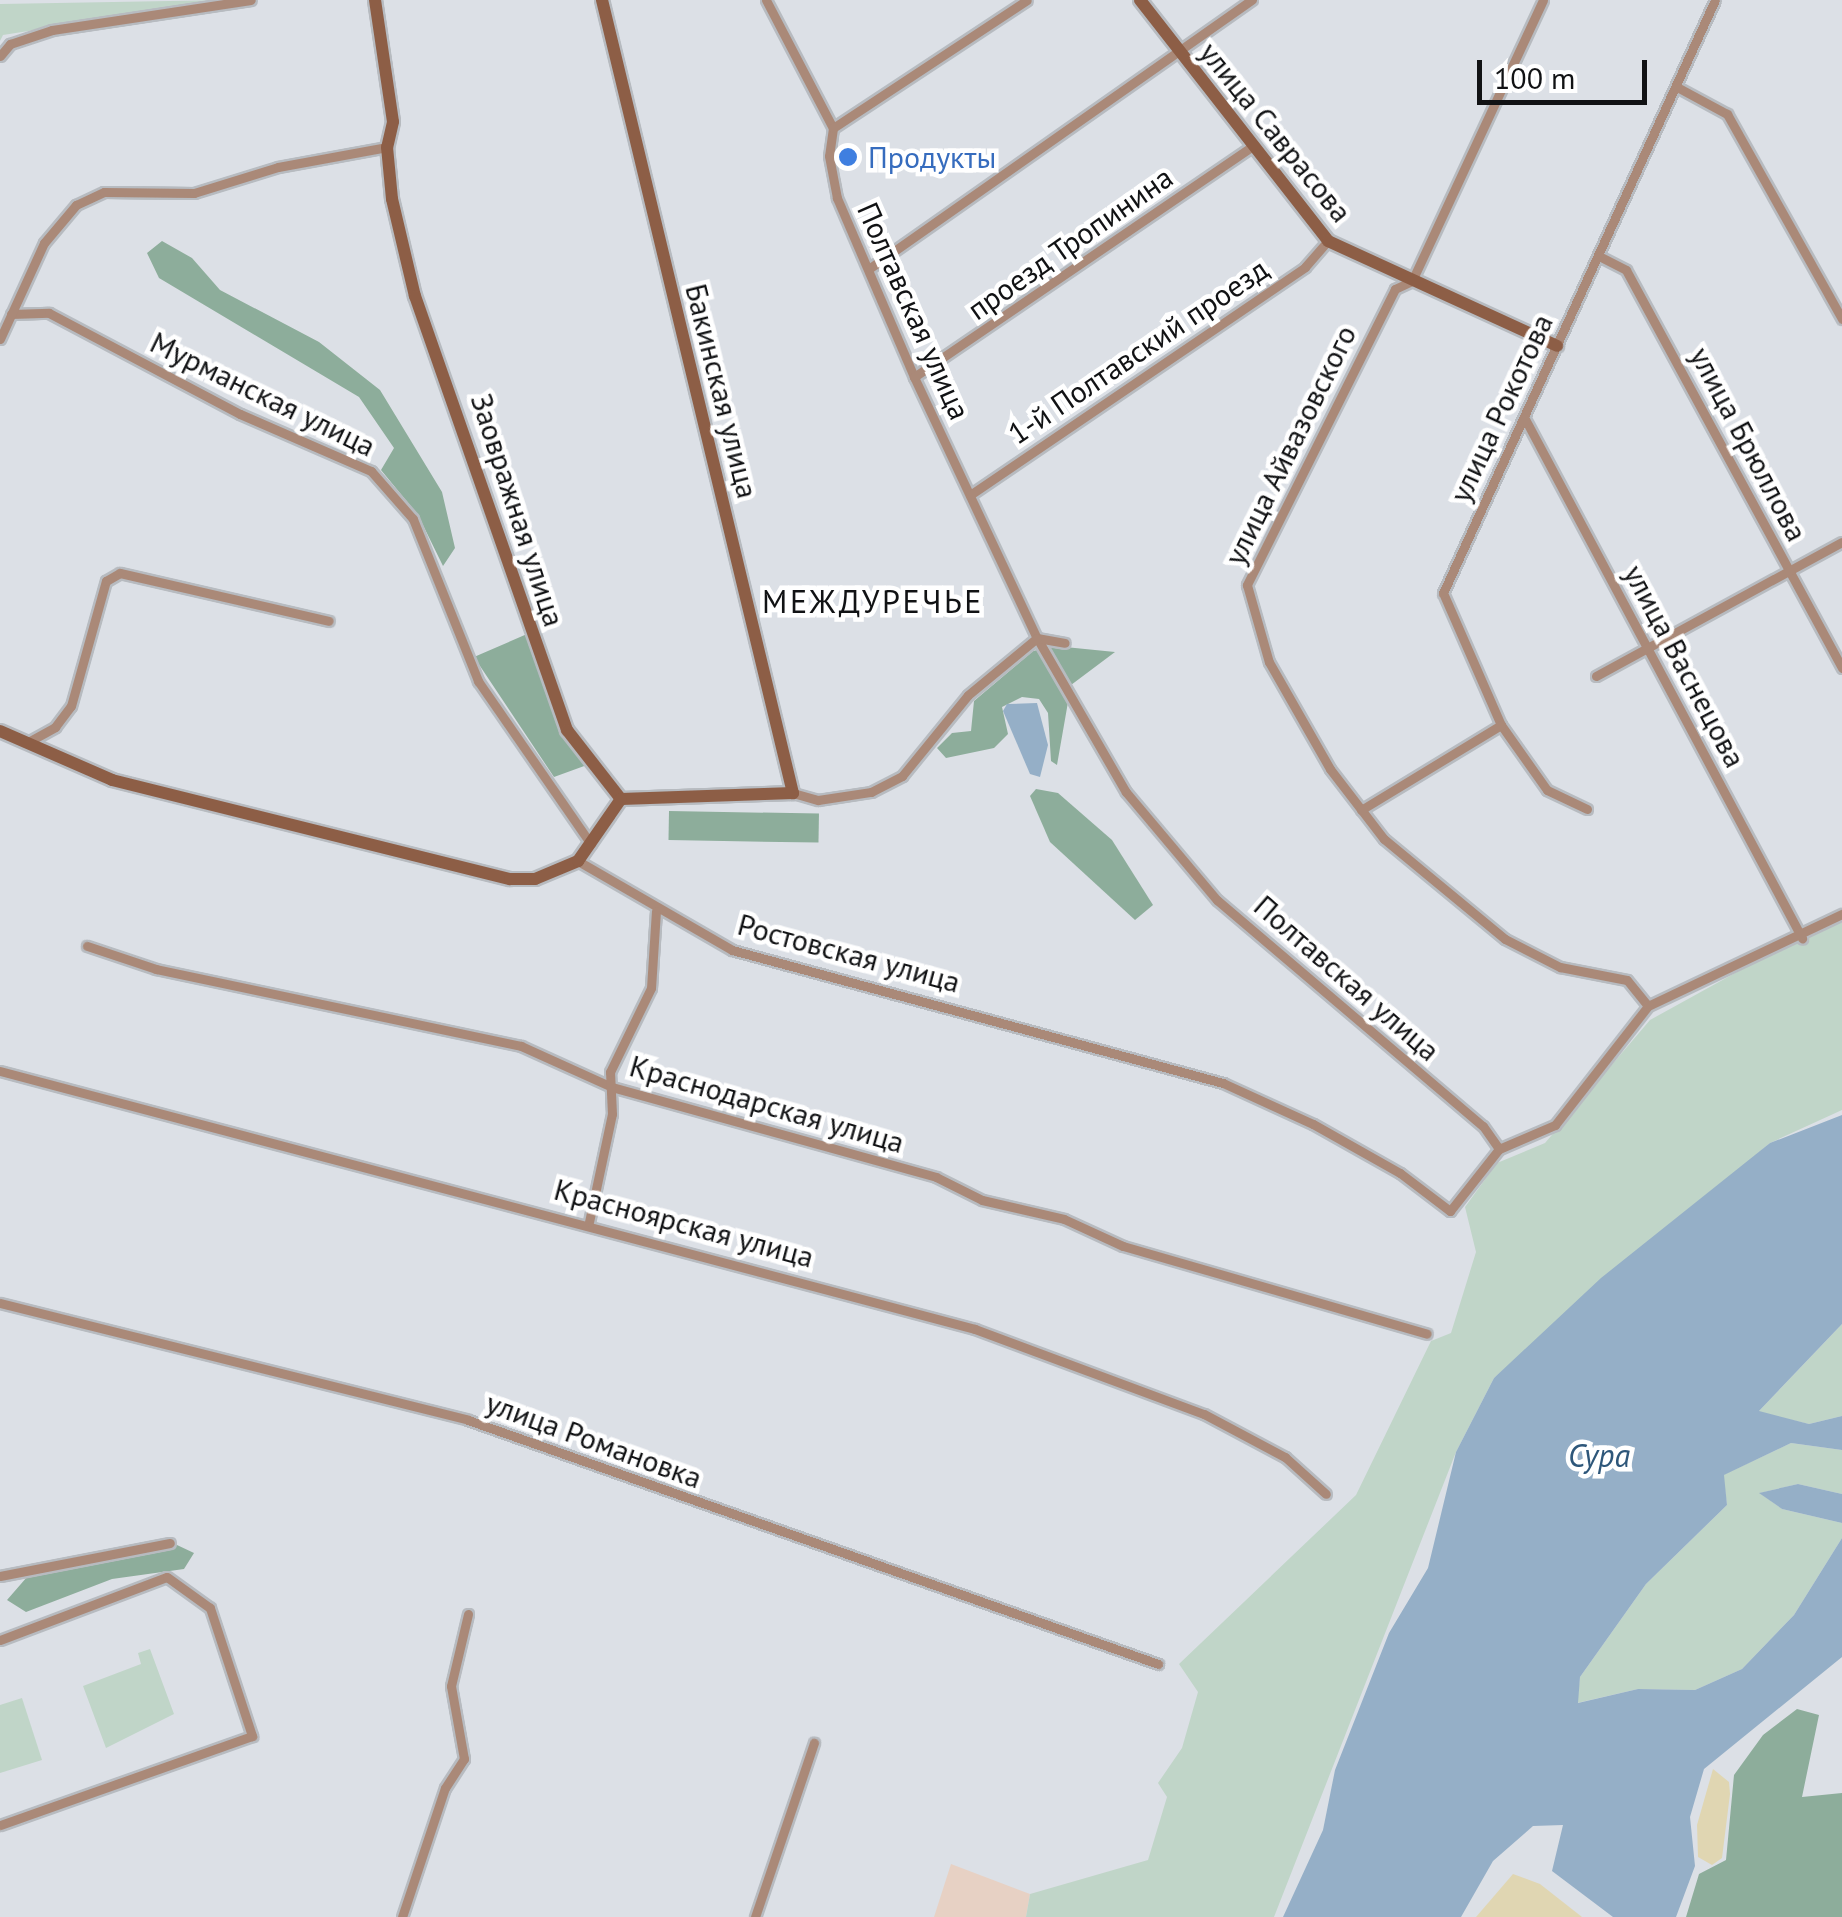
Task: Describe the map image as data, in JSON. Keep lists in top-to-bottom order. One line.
{"streets":{"street":["улица Саврасова","проезд Тропинина","Полтавская улица","1-й Полтавский проезд","Бакинская улица","Мурманская улица","улица Рокотова","улица Брюллова","улица Айвазовского","Заовражная улица","улица Васнецова","Ростовская улица","Краснодарская улица","Красноярская улица","улица Романовка"]},"crossings":[["улица Саврасова","проезд Тропинина"],["улица Саврасова","1-й Полтавский проезд"],["улица Саврасова","улица Рокотова"],["улица Саврасова","улица Айвазовского"],["проезд Тропинина","Полтавская улица"],["Полтавская улица","1-й Полтавский проезд"],["Полтавская улица","Ростовская улица"],["улица Рокотова","улица Брюллова"],["улица Рокотова","улица Васнецова"]],"districts":["МЕЖДУРЕЧЬЕ"],"water":["Сура"],"places":["Продукты"],"scale_bar":"100 m"}
